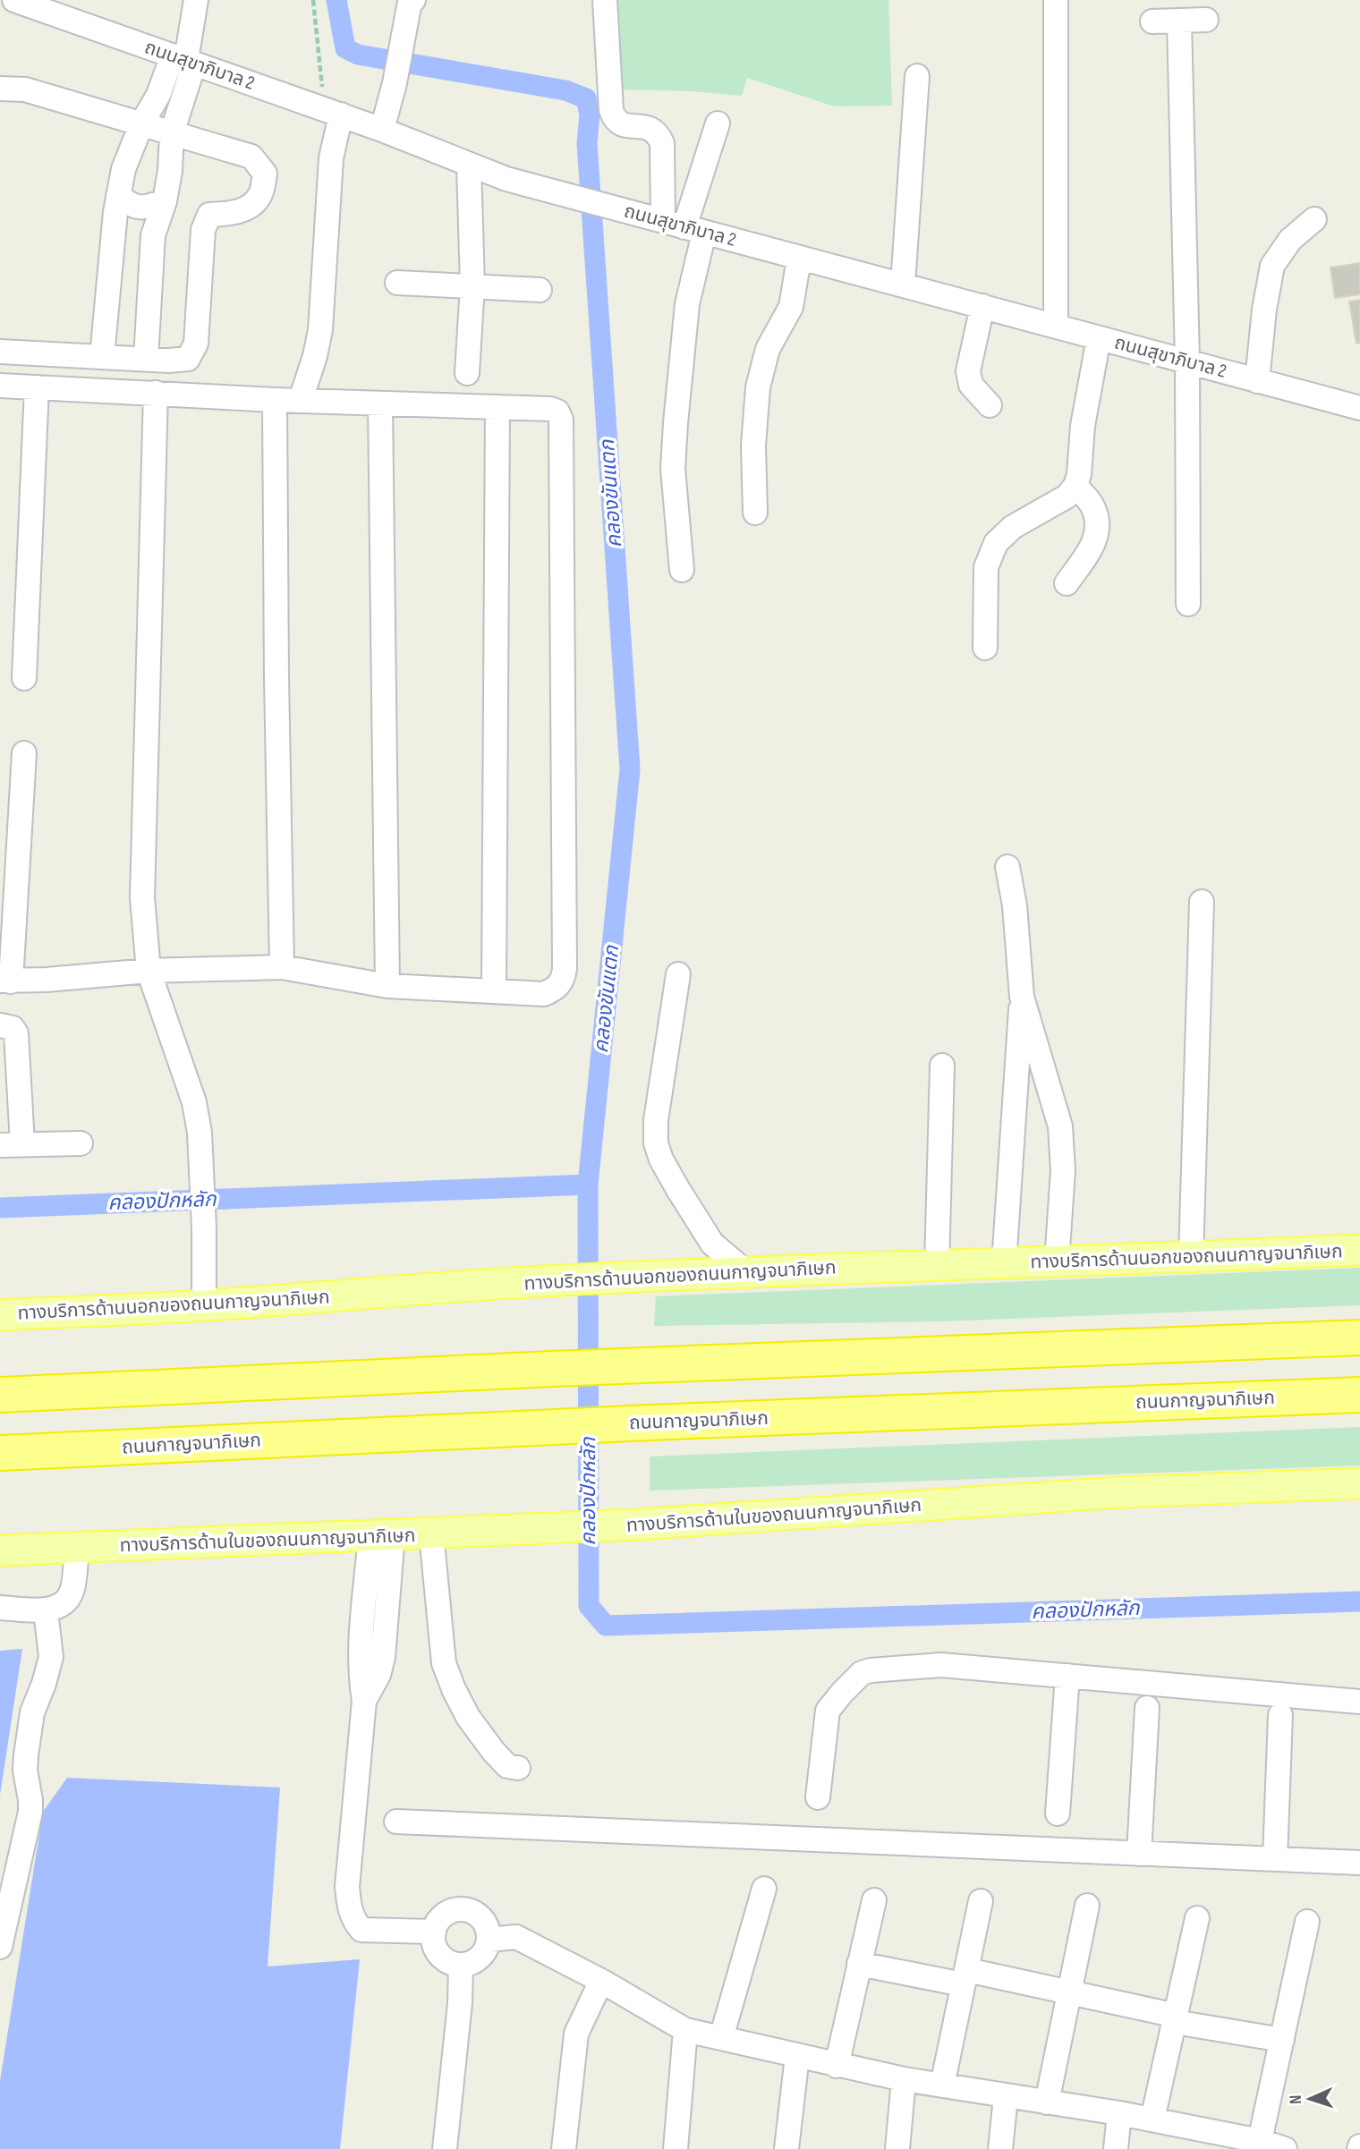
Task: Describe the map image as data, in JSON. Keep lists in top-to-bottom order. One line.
{"streets":{"highway":["ถนนกาญจนาภิเษก"],"main road":["ทางบริการด้านนอกของถนนกาญจนาภิเษก","ทางบริการด้านในของถนนกาญจนาภิเษก"],"street":["ถนนสุขาภิบาล 2"]},"water":["คลองขันแตก","คลองปักหลัก"],"north":"left"}
